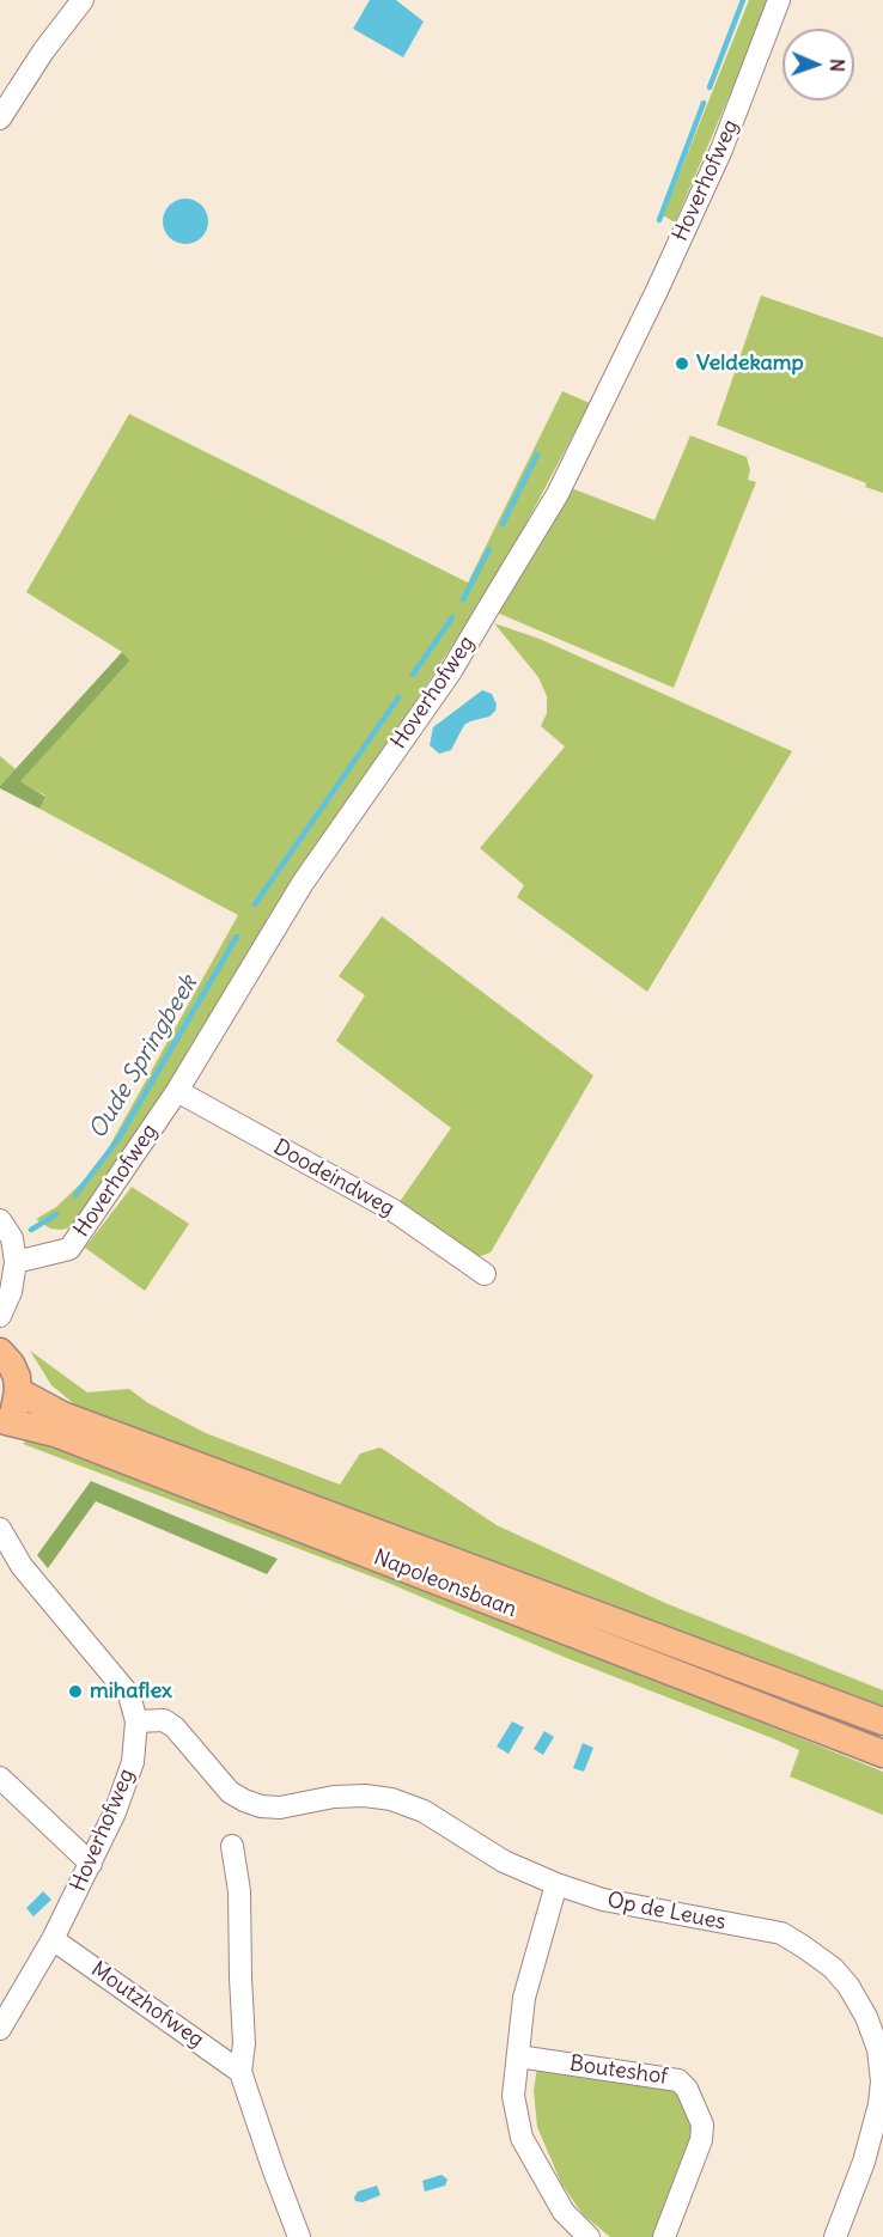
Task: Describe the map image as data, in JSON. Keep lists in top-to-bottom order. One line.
{"streets":{"main road":["Napoleonsbaan"],"street":["Hoverhofweg","Doodeindweg","Op de Leues","Moutzhofweg","Bouteshof"]},"crossings":[["Hoverhofweg","Doodeindweg"],["Hoverhofweg","Op de Leues"],["Hoverhofweg","Moutzhofweg"]],"water":["Oude Springbeek"],"places":["Veldekamp","mihaflex"],"north":"right"}
